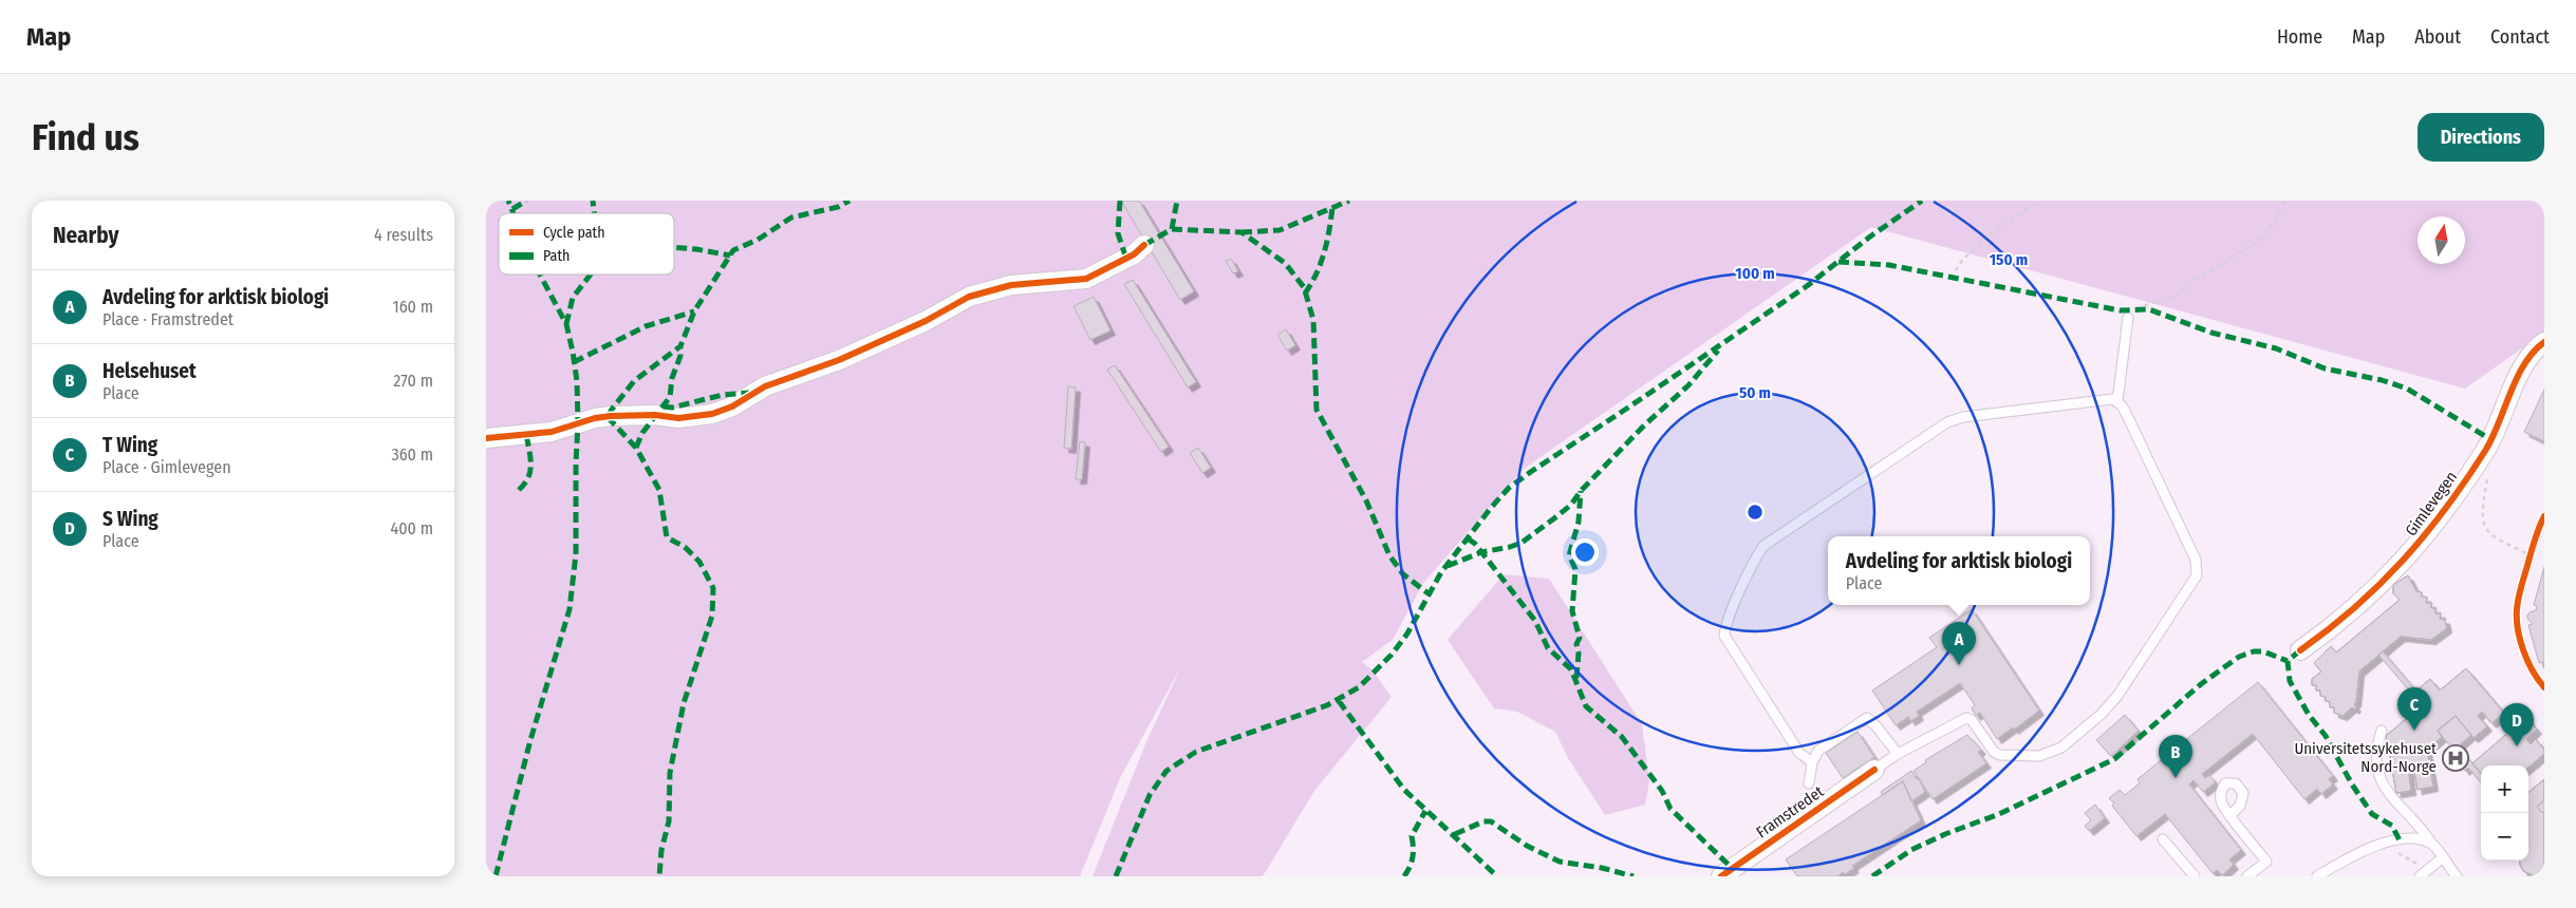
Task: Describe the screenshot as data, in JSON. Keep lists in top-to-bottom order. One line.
{"streets":{"street":["Gimlevegen","Framstredet"]},"places":{"hospital":["Universitetssykehuset Nord-Norge"]},"legend":["Cycle path","Path"],"north":"top","page":{"header":"Map","nav":["Home","Map","About","Contact"],"buttons":"Directions","title":"Find us","heading":["Nearby","4 results"],"list":[{"mark":"A","name":"Avdeling for arktisk biologi","note":"Place · Framstredet","value":"160 m"},{"mark":"B","name":"Helsehuset","note":"Place","value":"270 m"},{"mark":"C","name":"T Wing","note":"Place · Gimlevegen","value":"360 m"},{"mark":"D","name":"S Wing","note":"Place","value":"400 m"}],"popup":["Avdeling for arktisk biologi","Place"],"pins":["A","C","D","B"],"map_buttons":["+","−"]},"rings":["150 m","100 m","50 m"]}
